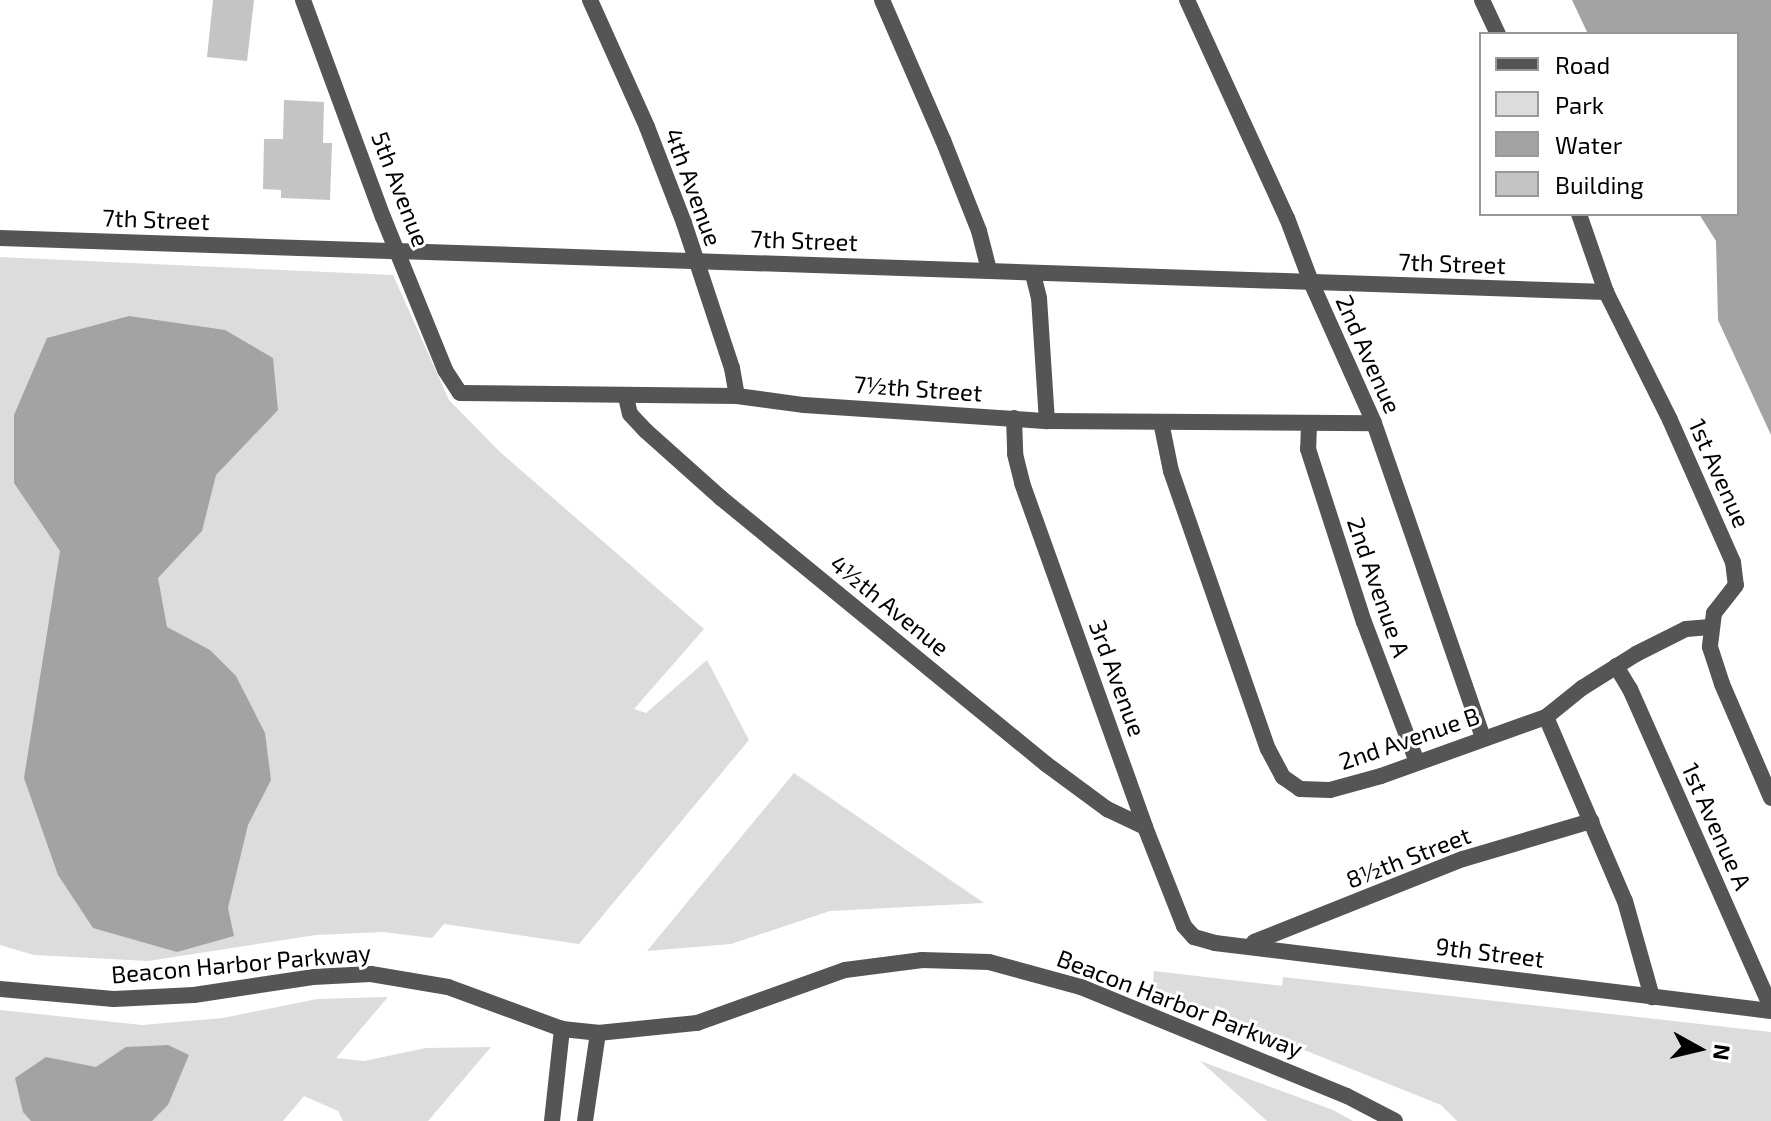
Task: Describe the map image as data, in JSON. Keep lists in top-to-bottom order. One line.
{"streets":{"street":["4th Avenue","5th Avenue","7th Street","2nd Avenue","7½th Street","1st Avenue","2nd Avenue A","4½th Avenue","3rd Avenue","2nd Avenue B","1st Avenue A","8½th Street","9th Street","Beacon Harbor Parkway"]},"crossings":[["4th Avenue","7th Street"],["4th Avenue","7½th Street"],["5th Avenue","7th Street"],["5th Avenue","7½th Street"],["7th Street","2nd Avenue"],["7th Street","1st Avenue"],["2nd Avenue","7½th Street"],["2nd Avenue","2nd Avenue B"],["7½th Street","2nd Avenue A"],["7½th Street","4½th Avenue"],["7½th Street","3rd Avenue"],["7½th Street","2nd Avenue B"],["1st Avenue","2nd Avenue B"],["2nd Avenue A","2nd Avenue B"],["4½th Avenue","3rd Avenue"],["3rd Avenue","9th Street"],["2nd Avenue B","1st Avenue A"],["1st Avenue A","9th Street"],["8½th Street","9th Street"]],"legend":["Road","Park","Water","Building"],"north":"right"}
